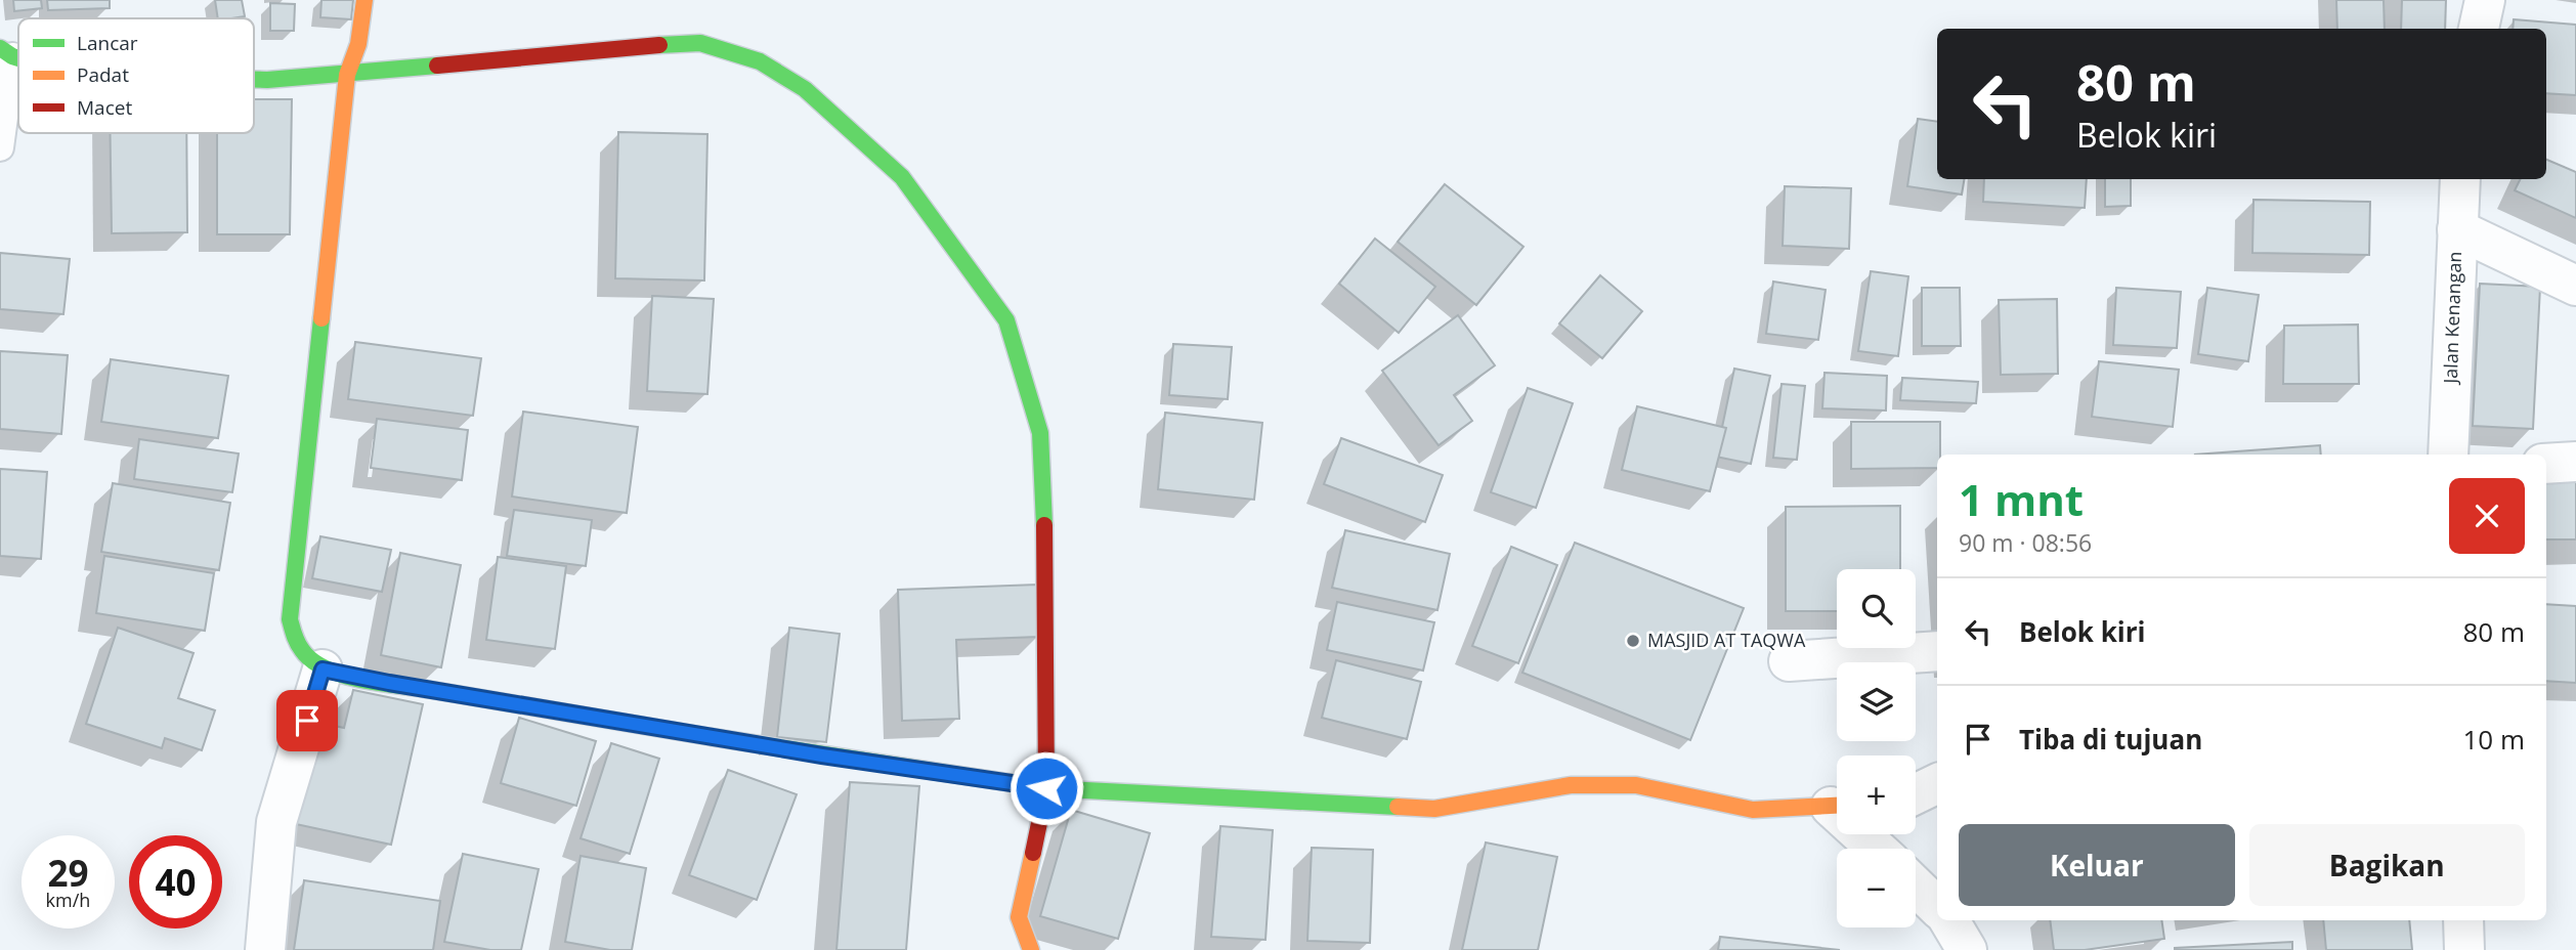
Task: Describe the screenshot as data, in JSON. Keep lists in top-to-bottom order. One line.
{"streets":{"street":["Jalan Kenangan"]},"places":["MASJID AT TAQWA"],"legend":["Lancar","Padat","Macet"],"page":{"turn":["80 m","Belok kiri"],"heading":["1 mnt","90 m · 08:56"],"map_buttons":["+","−"],"list":[{"name":"Belok kiri","value":"80 m"},{"name":"Tiba di tujuan","value":"10 m"}],"buttons":["Keluar","Bagikan"],"speed":"29 km/h","limit":"40"}}
